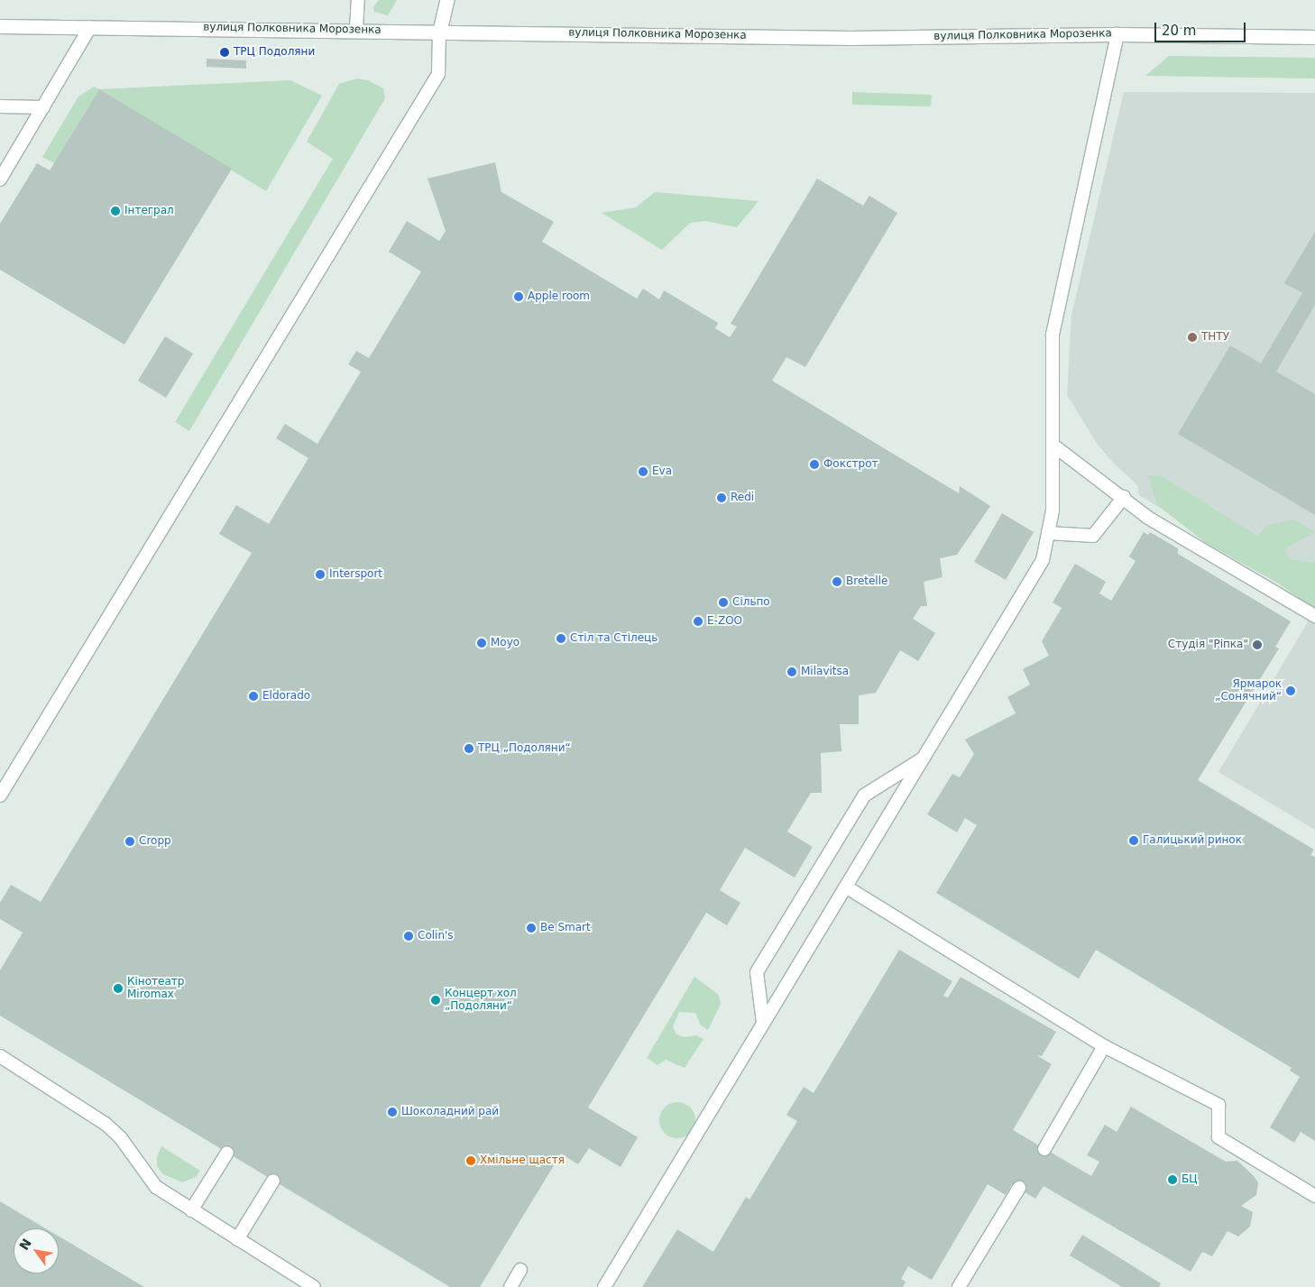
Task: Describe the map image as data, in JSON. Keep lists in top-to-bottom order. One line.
{"streets":{"street":["вулиця Полковника Морозенка"]},"places":["ТРЦ Подоляни","Інтеграл","Apple room","ТНТУ","Фокстрот","Eva","Redi","Intersport","Bretelle","Сільпо","E-ZOO","Стіл та Стілець","Moyo","Студія \"Ріпка\"","Milavitsa","Ярмарок „Сонячний“","Eldorado","ТРЦ „Подоляни“","Галицький ринок","Cropp","Be Smart","Colin's","Кінотеатр Miromax","Концерт хол „Подоляни“","Шоколадний рай","Хмільне щастя","БЦ"],"scale_bar":"20 m","north":"top left"}
